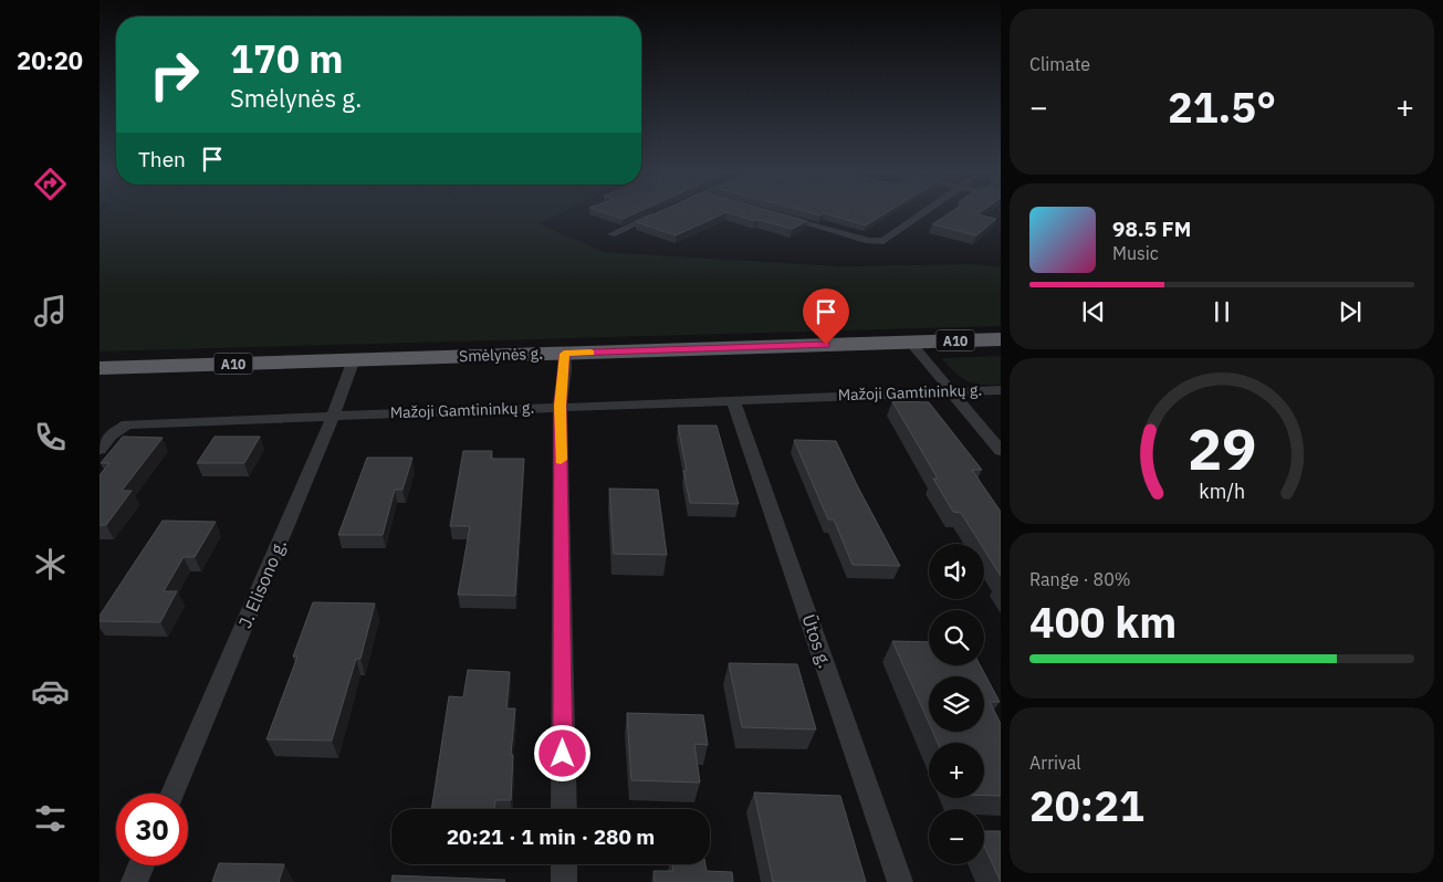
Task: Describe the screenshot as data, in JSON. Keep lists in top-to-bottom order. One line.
{"streets":{"highway":["A10","Smėlynės g."],"street":["Mažoji Gamtininkų g.","J. Elisono g.","Ūtos g."]},"crossings":[["Smėlynės g.","J. Elisono g."],["Mažoji Gamtininkų g.","J. Elisono g."],["Mažoji Gamtininkų g.","Ūtos g."]],"page":{"tabs":"20:20","tile":["Climate",["Range · 80%","400 km"],["Arrival","20:21"]],"turn":["170 m","Smėlynės g."],"heat":["−","21.5°","+"],"then":"Then","song":["98.5 FM","Music"],"map_buttons":["+","−"],"limit":"30","trip":"20:21 · 1 min · 280 m","gauge":["29","km/h"]}}
